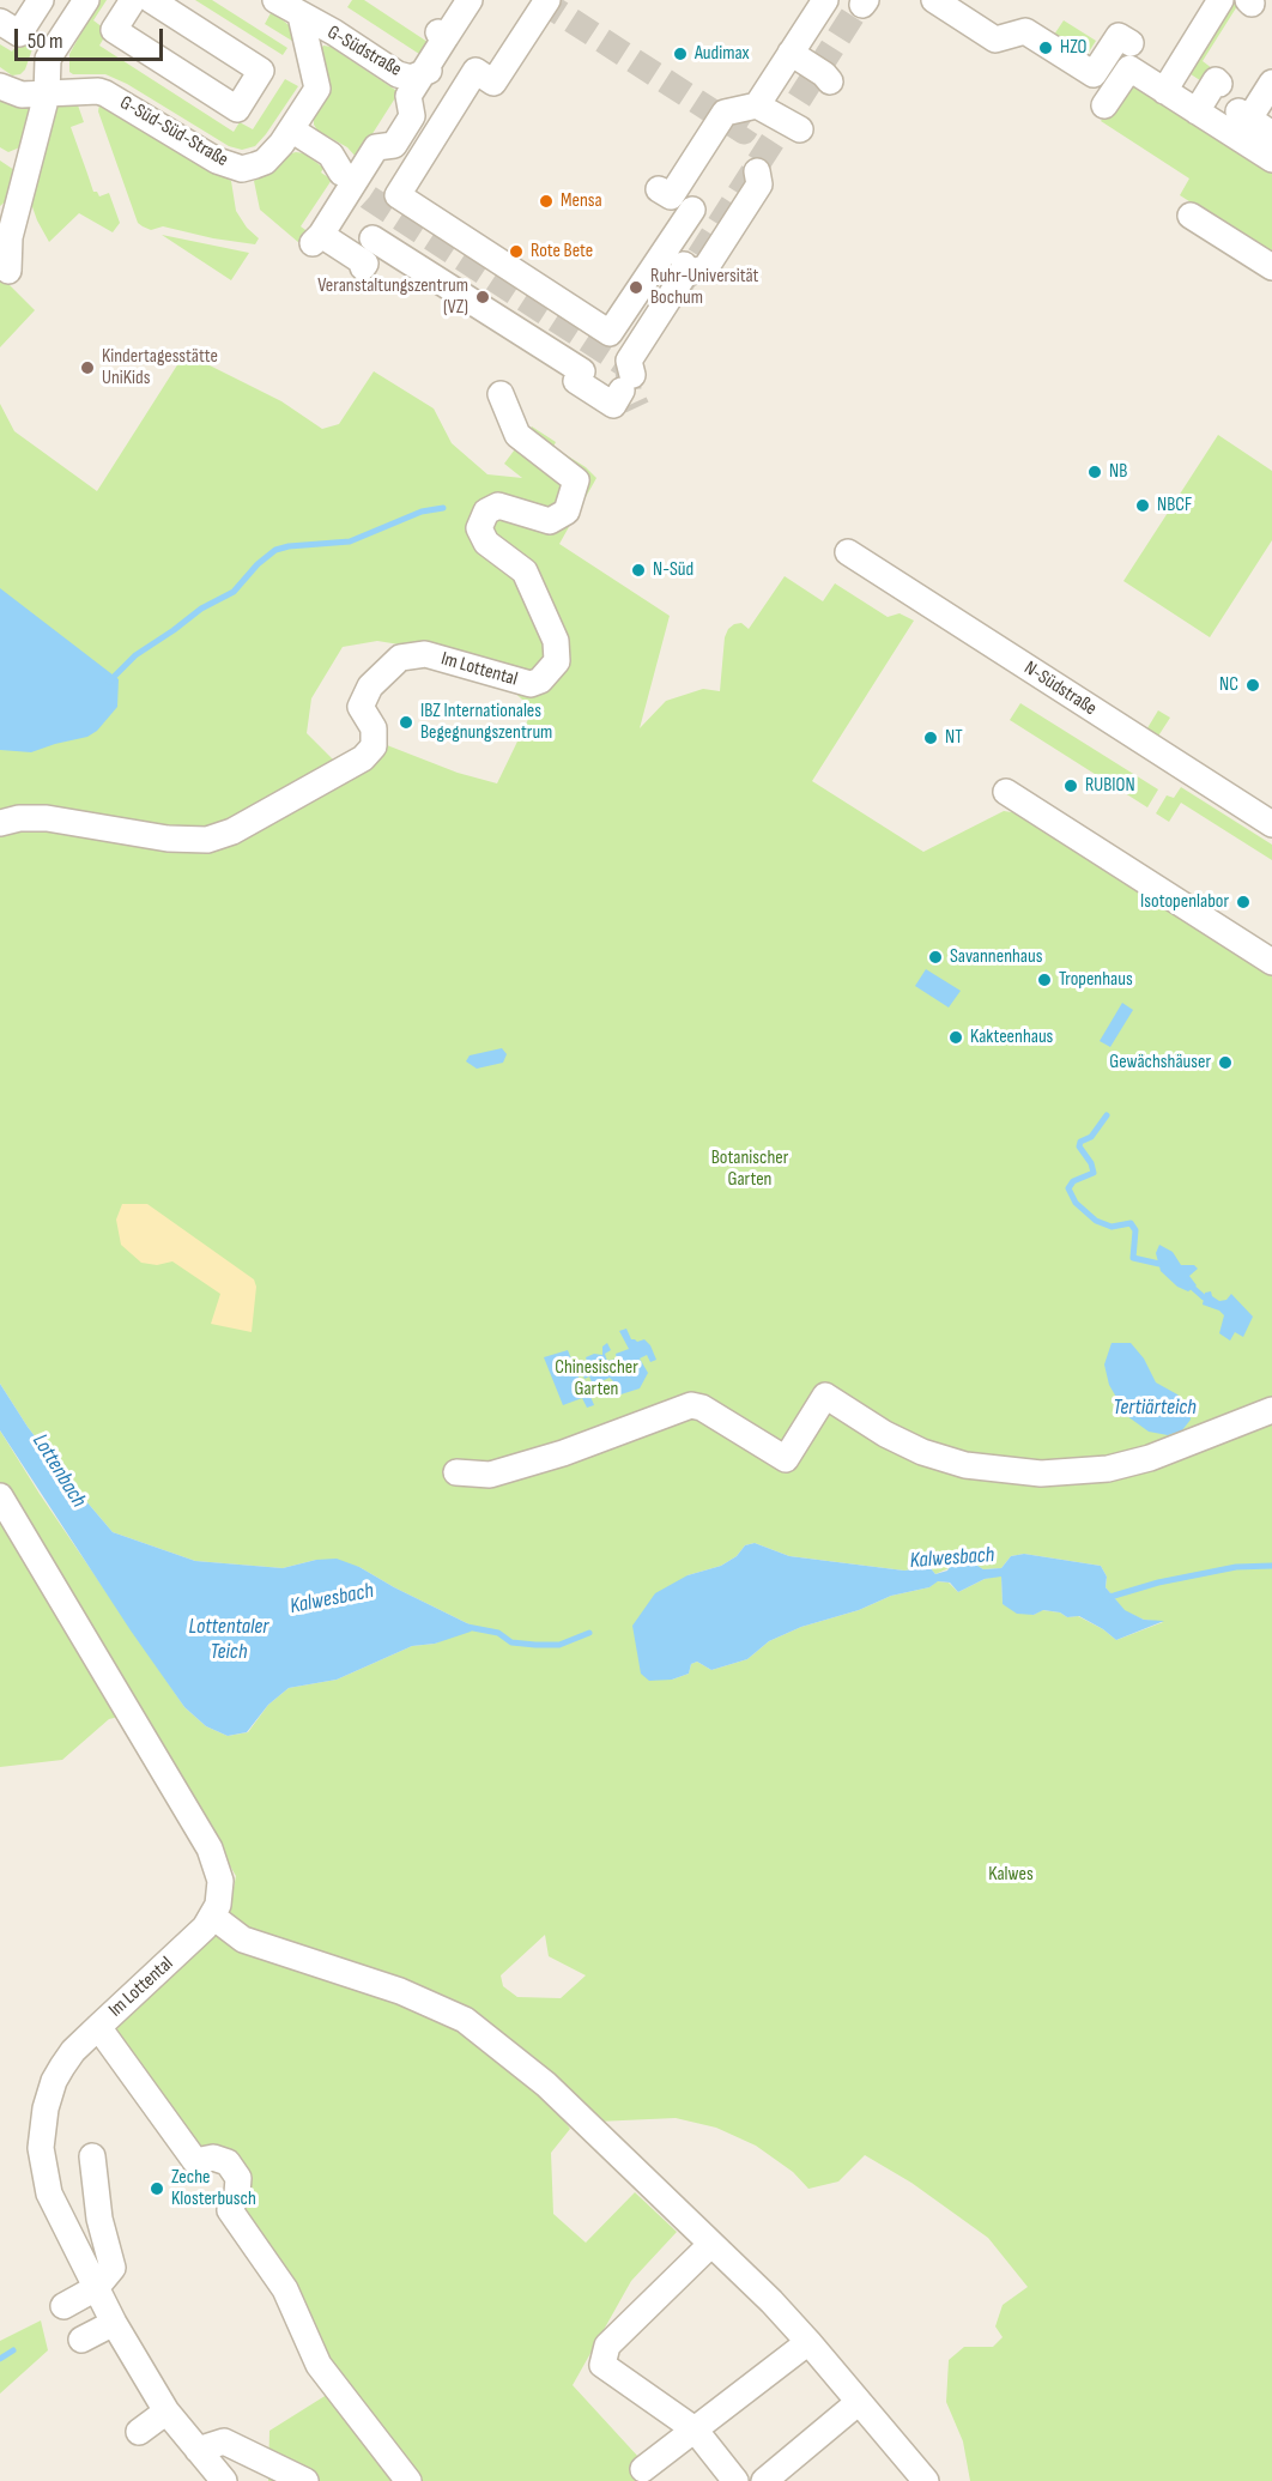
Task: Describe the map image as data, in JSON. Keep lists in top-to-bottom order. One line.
{"streets":{"street":["G-Südstraße","G-Süd-Süd-Straße","Im Lottental","N-Südstraße"]},"crossings":[["G-Südstraße","G-Süd-Süd-Straße"]],"water":["Tertiärteich","Lottenbach","Kalwesbach","Lottentaler Teich"],"parks":["Botanischer Garten","Chinesischer Garten","Kalwes"],"places":["HZO","Audimax","Mensa","Rote Bete","Ruhr-Universität Bochum","Veranstaltungszentrum (VZ)","Kindertagesstätte UniKids","NB","NBCF","N-Süd","NC","IBZ Internationales Begegnungszentrum","NT","RUBION","Isotopenlabor","Savannenhaus","Tropenhaus","Kakteenhaus","Gewächshäuser","Zeche Klosterbusch"],"scale_bar":"50 m"}
